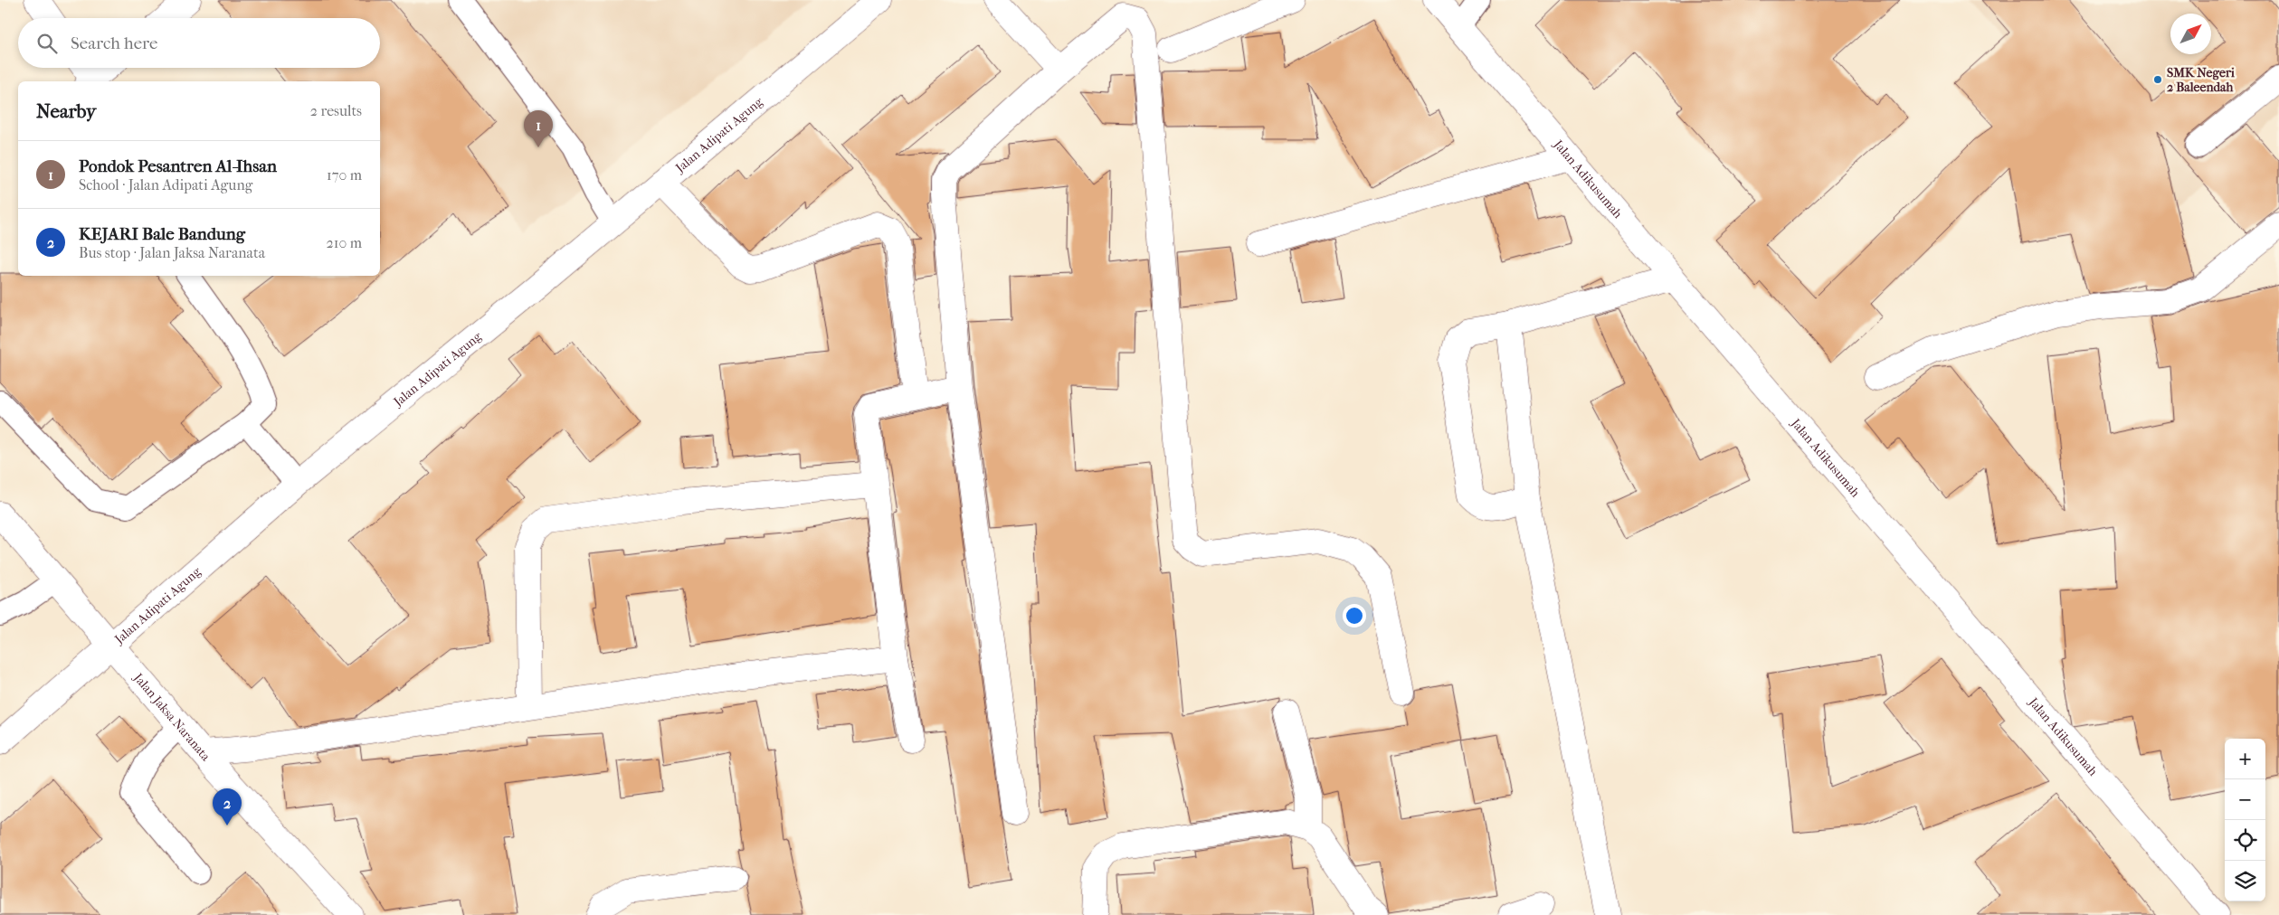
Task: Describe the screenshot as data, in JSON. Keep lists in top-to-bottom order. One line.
{"streets":{"street":["Jalan Adipati Agung","Jalan Adikusumah","Jalan Jaksa Naranata"]},"crossings":[["Jalan Adipati Agung","Jalan Jaksa Naranata"]],"places":["SMK Negeri 2 Baleendah"],"north":"top right","page":{"search":"Search here","heading":["Nearby","2 results"],"pins":["1","2"],"list":[{"mark":"1","name":"Pondok Pesantren Al-Ihsan","note":"School · Jalan Adipati Agung","value":"170 m"},{"mark":"2","name":"KEJARI Bale Bandung","note":"Bus stop · Jalan Jaksa Naranata","value":"210 m"}],"map_buttons":["+","−"]}}
